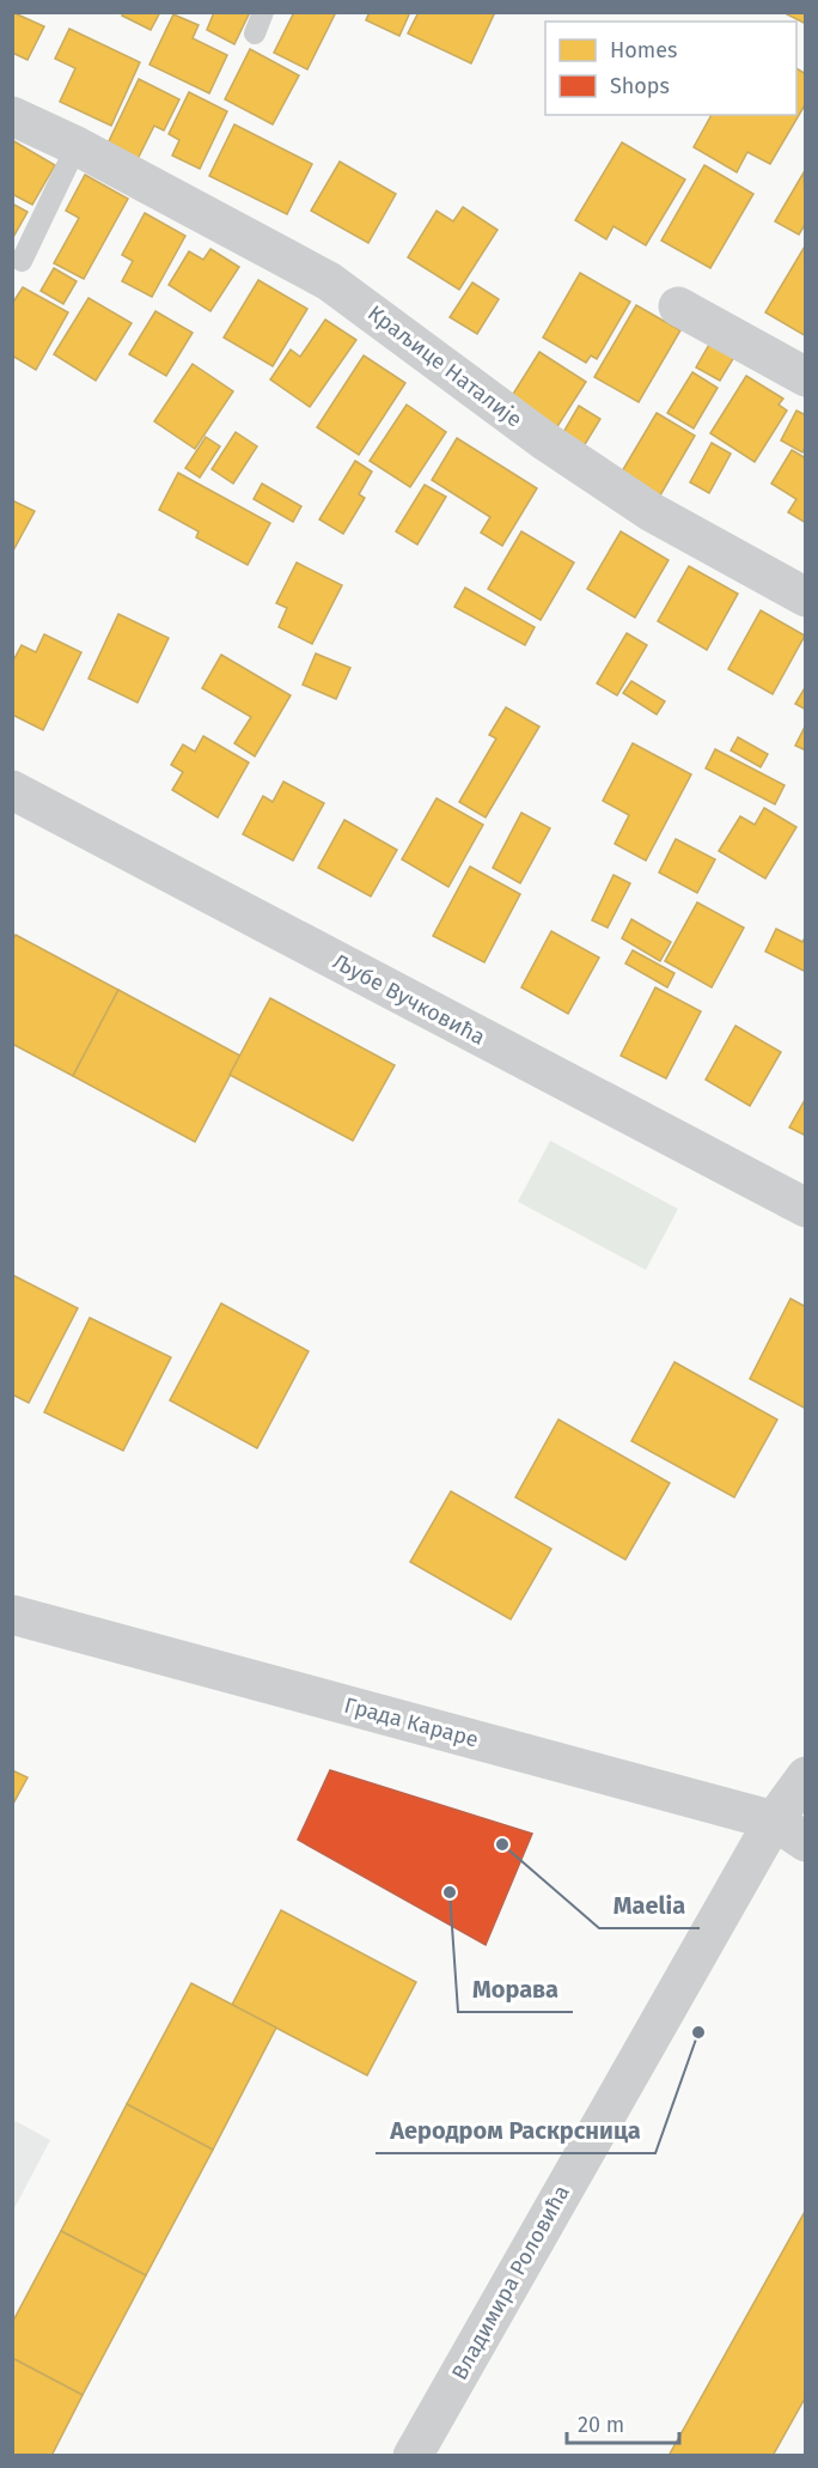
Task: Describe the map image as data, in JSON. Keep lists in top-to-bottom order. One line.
{"streets":{"street":["Краљице Наталије","Љубе Вучковића","Града Караре","Владимира Роловића"]},"crossings":[["Града Караре","Владимира Роловића"]],"places":["Maelia","Морава","Аеродром Раскрсница"],"legend":["Homes","Shops"],"scale_bar":"20 m"}
